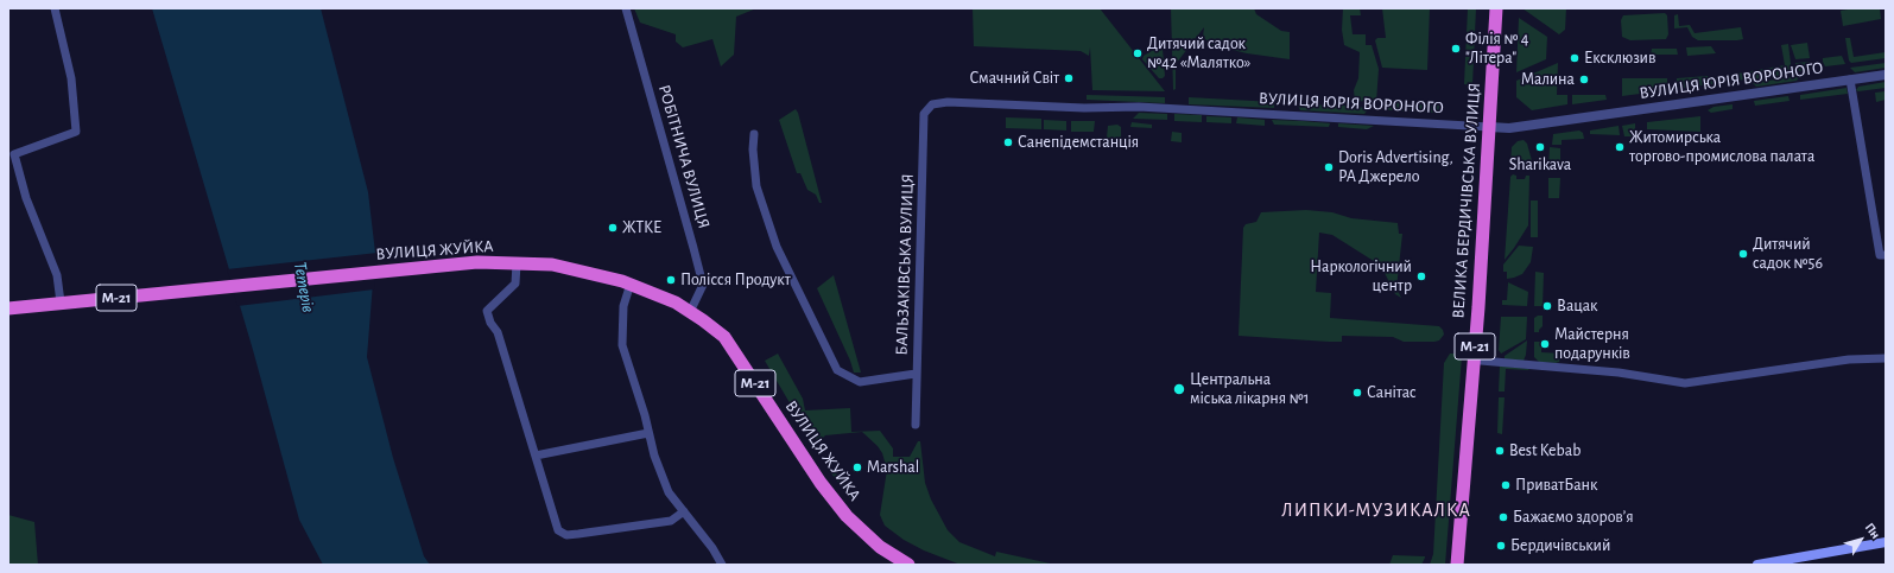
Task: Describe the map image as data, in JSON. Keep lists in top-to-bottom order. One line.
{"streets":{"highway":["ВЕЛИКА БЕРДИЧІВСЬКА ВУЛИЦЯ","ВУЛИЦЯ ЖУЙКА","М-21"],"street":["ВУЛИЦЯ ЮРІЯ ВОРОНОГО","РОБІТНИЧА ВУЛИЦЯ","БАЛЬЗАКІВСЬКА ВУЛИЦЯ"]},"crossings":[["ВУЛИЦЯ ЮРІЯ ВОРОНОГО","ВЕЛИКА БЕРДИЧІВСЬКА ВУЛИЦЯ"],["ВУЛИЦЯ ЮРІЯ ВОРОНОГО","БАЛЬЗАКІВСЬКА ВУЛИЦЯ"],["РОБІТНИЧА ВУЛИЦЯ","ВУЛИЦЯ ЖУЙКА"]],"districts":["ЛИПКИ-МУЗИКАЛКА"],"water":["Тетерів"],"places":["Філія № 4 \"Літера\"","Дитячий садок №42 «Малятко»","Ексклюзив","Смачний Світ","Малина","Санепідемстанція","Sharikava","Житомирська торгово-промислова палата","Doris Advertising, РА Джерело","ЖТКЕ","Дитячий садок №56","Наркологічний центр","Полісся Продукт","Вацак","Майстерня подарунків","Центральна міська лікарня №1","Санітас","Best Kebab","Marshal","ПриватБанк","Бажаємо здоровʼя","Бердичівський"],"north":"top right"}
